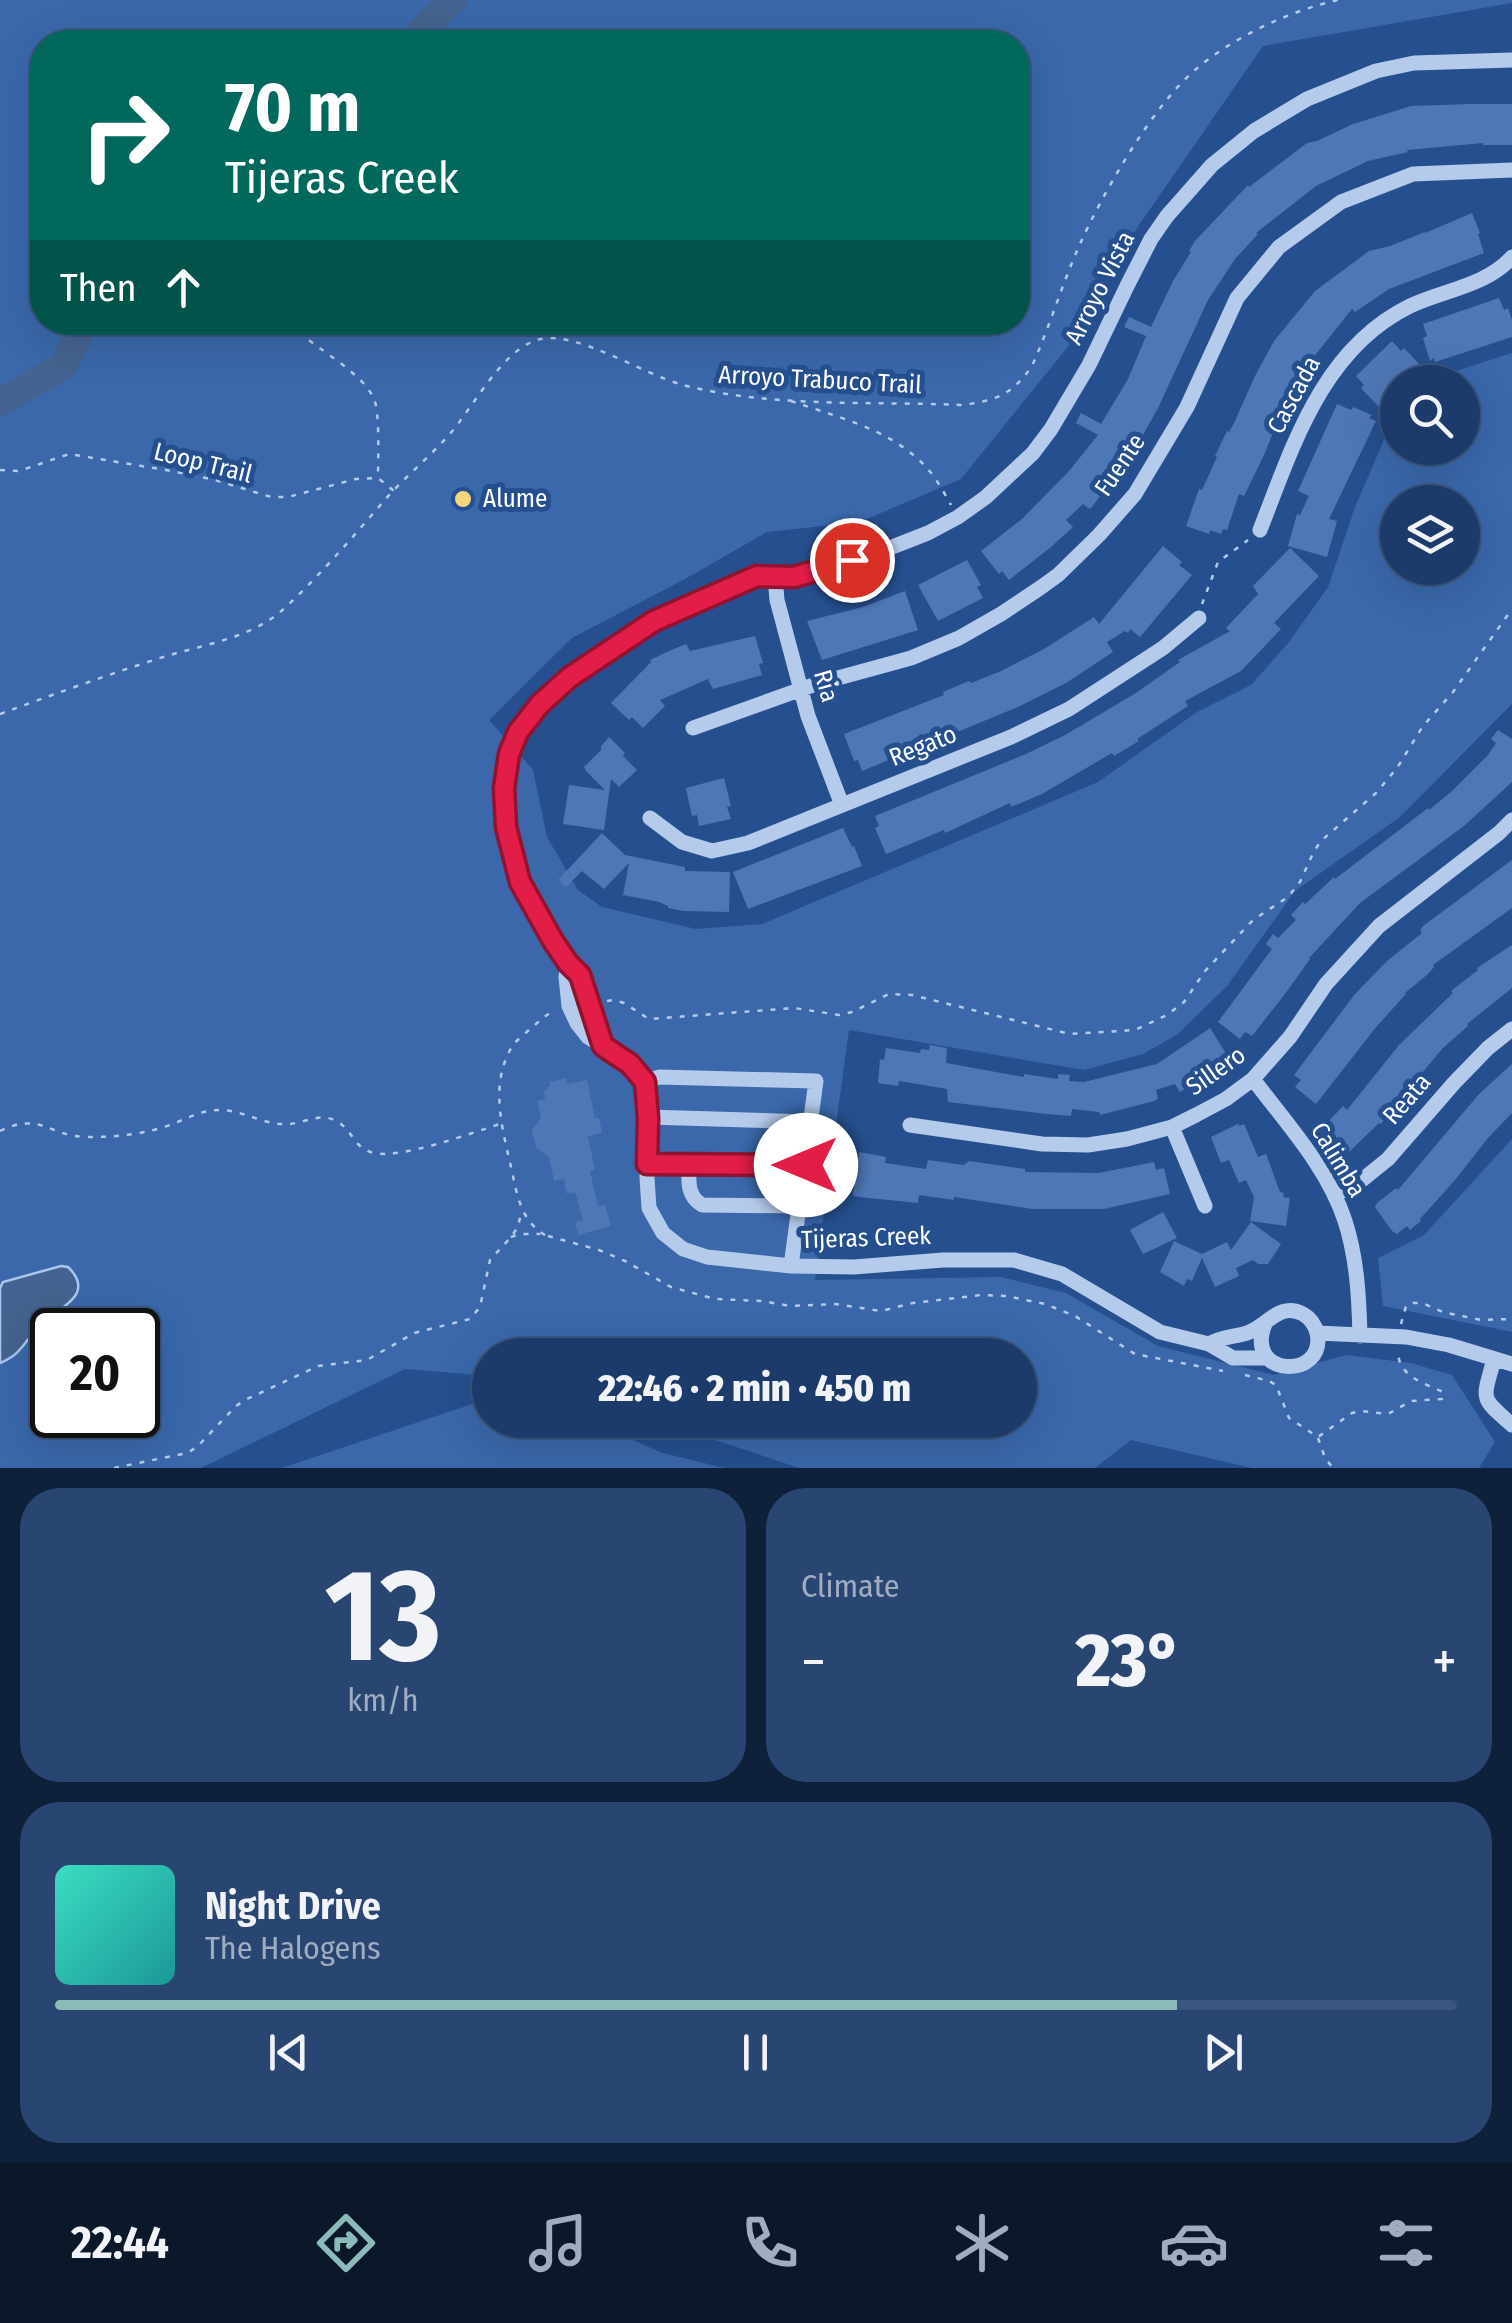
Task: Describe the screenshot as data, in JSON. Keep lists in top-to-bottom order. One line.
{"streets":{"street":["Arroyo Vista","Cascada","Fuente","Ria","Regato","Sillero","Reata","Calimba","Tijeras Creek"],"path":["Arroyo Trabuco Trail","Loop Trail"]},"crossings":[["Arroyo Vista","Ria"],["Fuente","Ria"],["Ria","Regato"],["Sillero","Calimba"],["Reata","Calimba"]],"places":["Alume"],"page":{"turn":["70 m","Tijeras Creek"],"then":"Then","limit":"20","trip":"22:46 · 2 min · 450 m","tile":[["13","km/h"],"Climate"],"heat":["−","23°","+"],"song":["Night Drive","The Halogens"],"tabs":"22:44"}}
